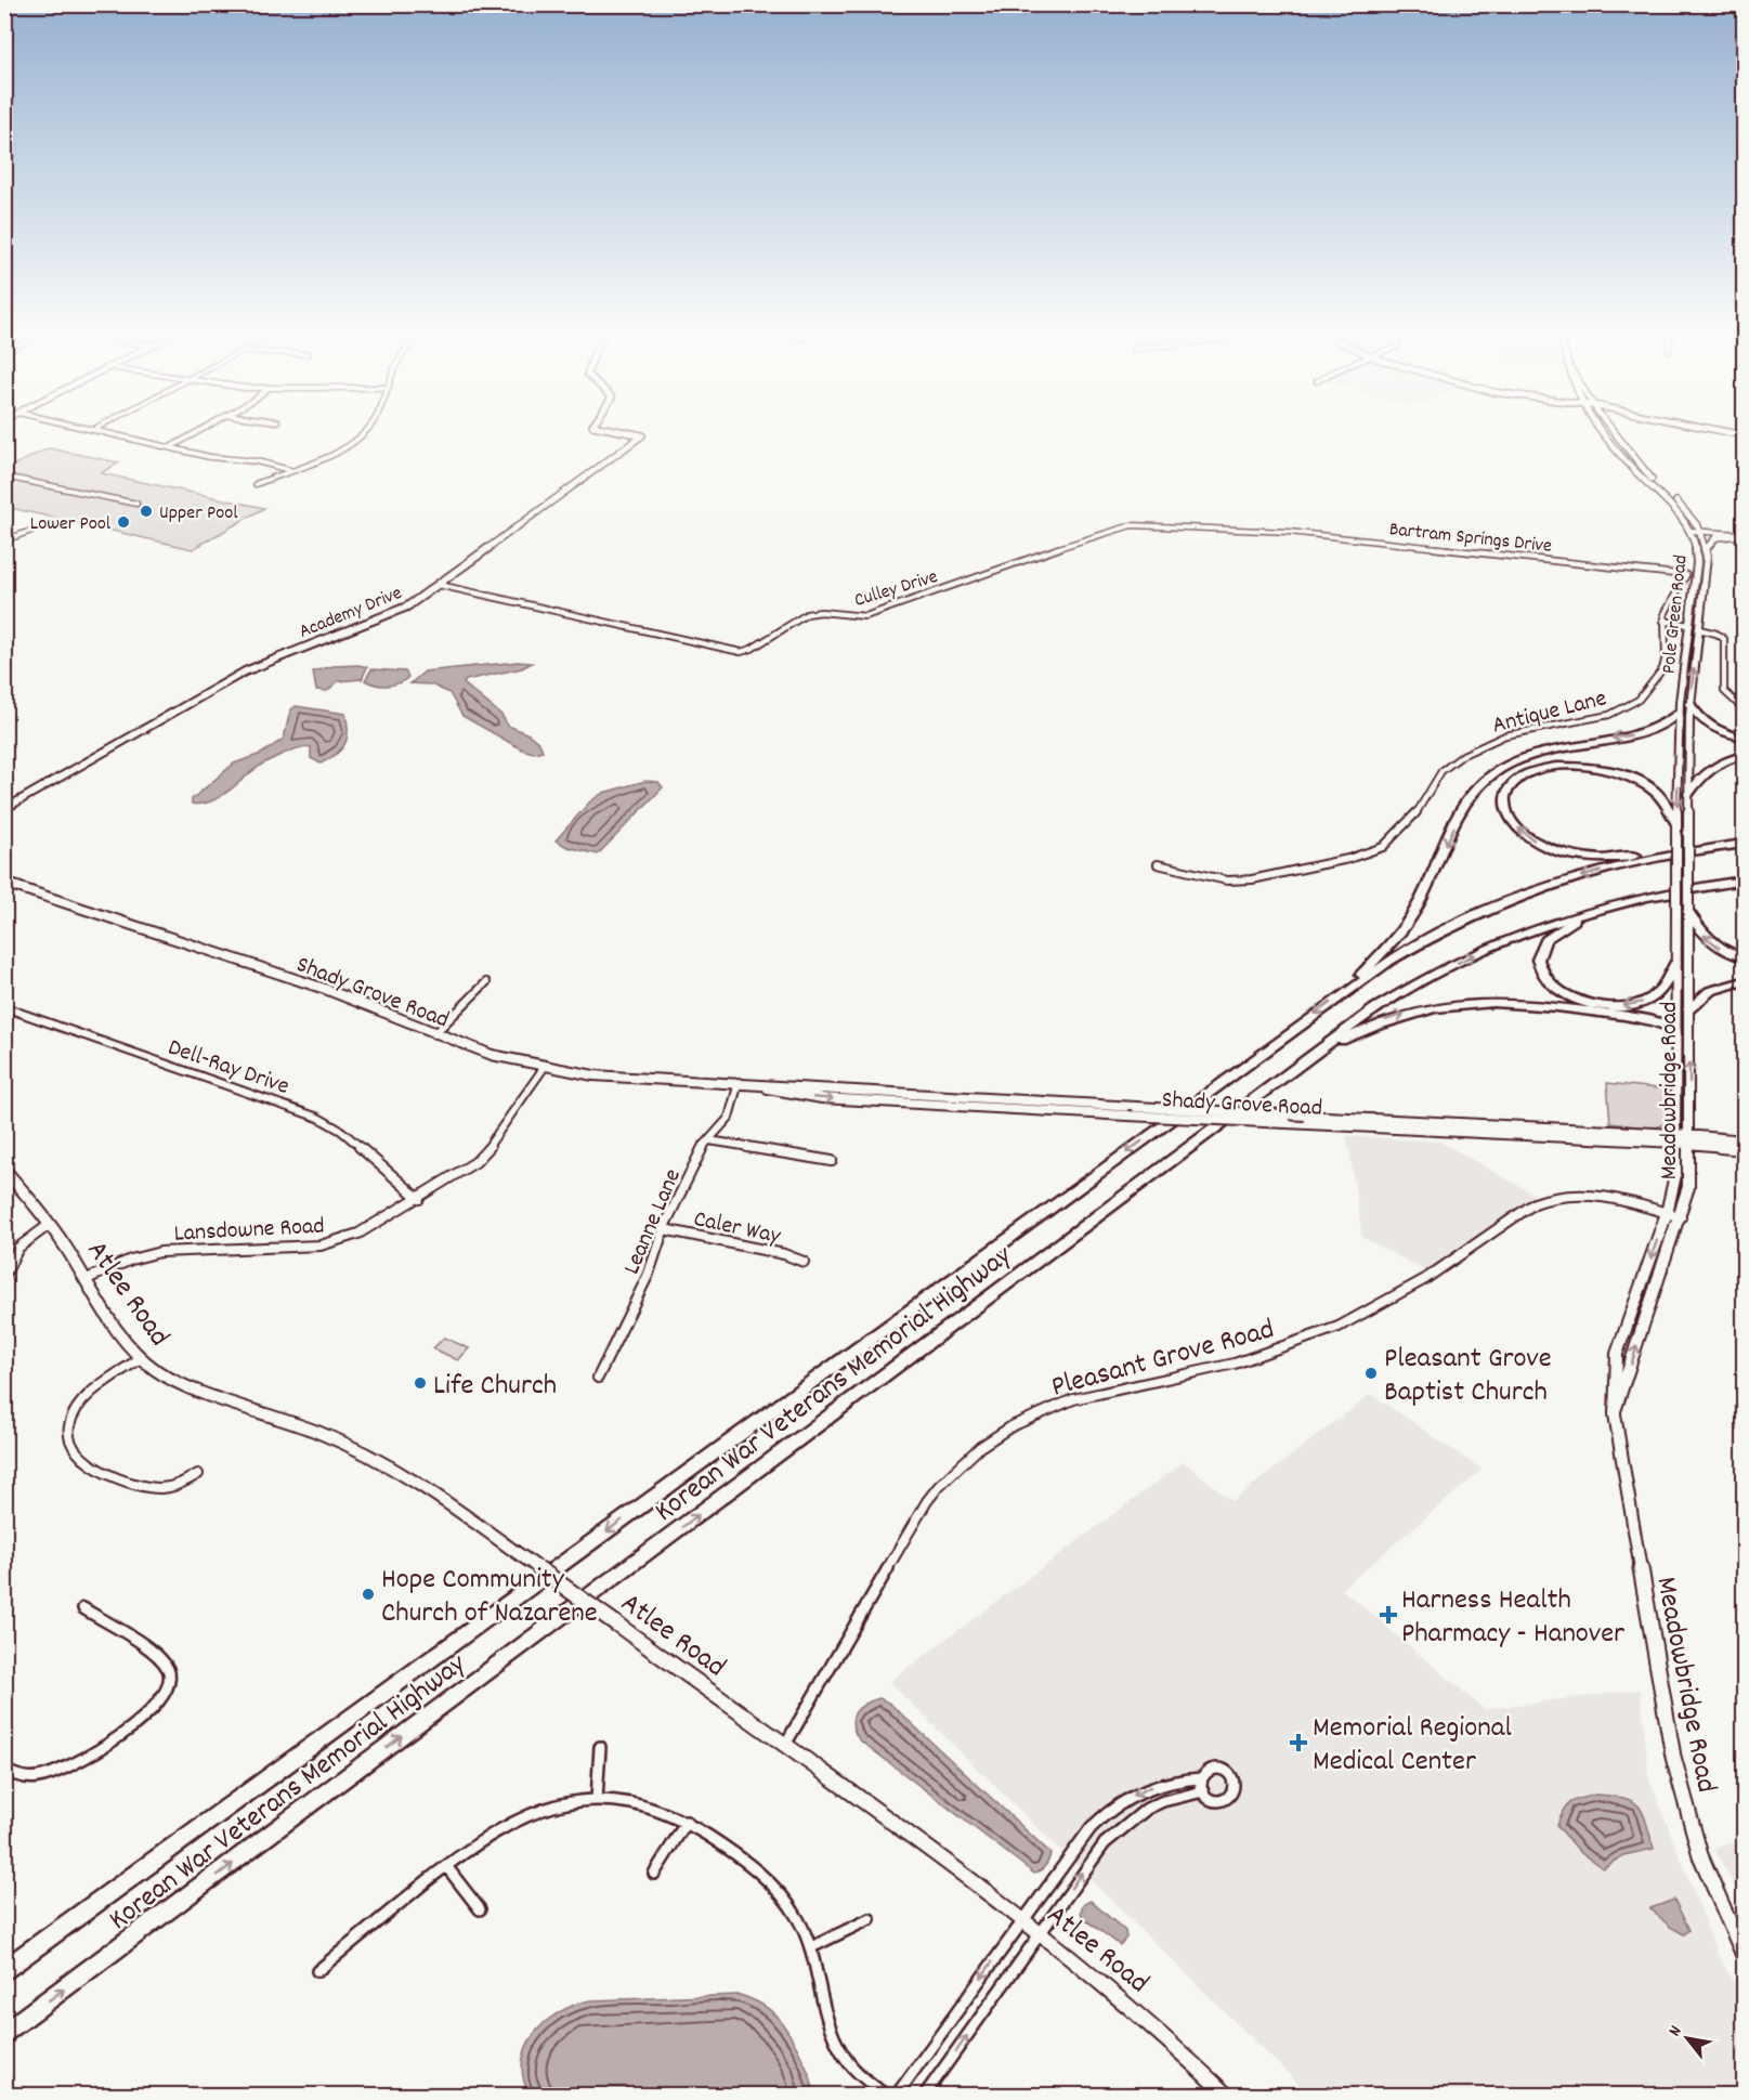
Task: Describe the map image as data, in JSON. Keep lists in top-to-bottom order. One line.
{"streets":{"highway":["Korean War Veterans Memorial Highway"],"main road":["Academy Drive","Pole Green Road","Shady Grove Road","Meadowbridge Road","Atlee Road"],"street":["Bartram Springs Drive","Culley Drive","Antique Lane","Dell-Ray Drive","Leanne Lane","Caler Way","Lansdowne Road","Pleasant Grove Road"]},"crossings":[["Bartram Springs Drive","Culley Drive"],["Bartram Springs Drive","Antique Lane"],["Culley Drive","Academy Drive"],["Pole Green Road","Meadowbridge Road"],["Shady Grove Road","Meadowbridge Road"],["Shady Grove Road","Leanne Lane"],["Shady Grove Road","Lansdowne Road"],["Dell-Ray Drive","Lansdowne Road"],["Meadowbridge Road","Pleasant Grove Road"],["Leanne Lane","Caler Way"],["Lansdowne Road","Atlee Road"],["Atlee Road","Pleasant Grove Road"]],"places":{"other":["Upper Pool","Lower Pool","Pleasant Grove Baptist Church","Life Church","Hope Community Church of Nazarene"],"health":["Harness Health Pharmacy - Hanover","Memorial Regional Medical Center"]},"north":"top left"}
